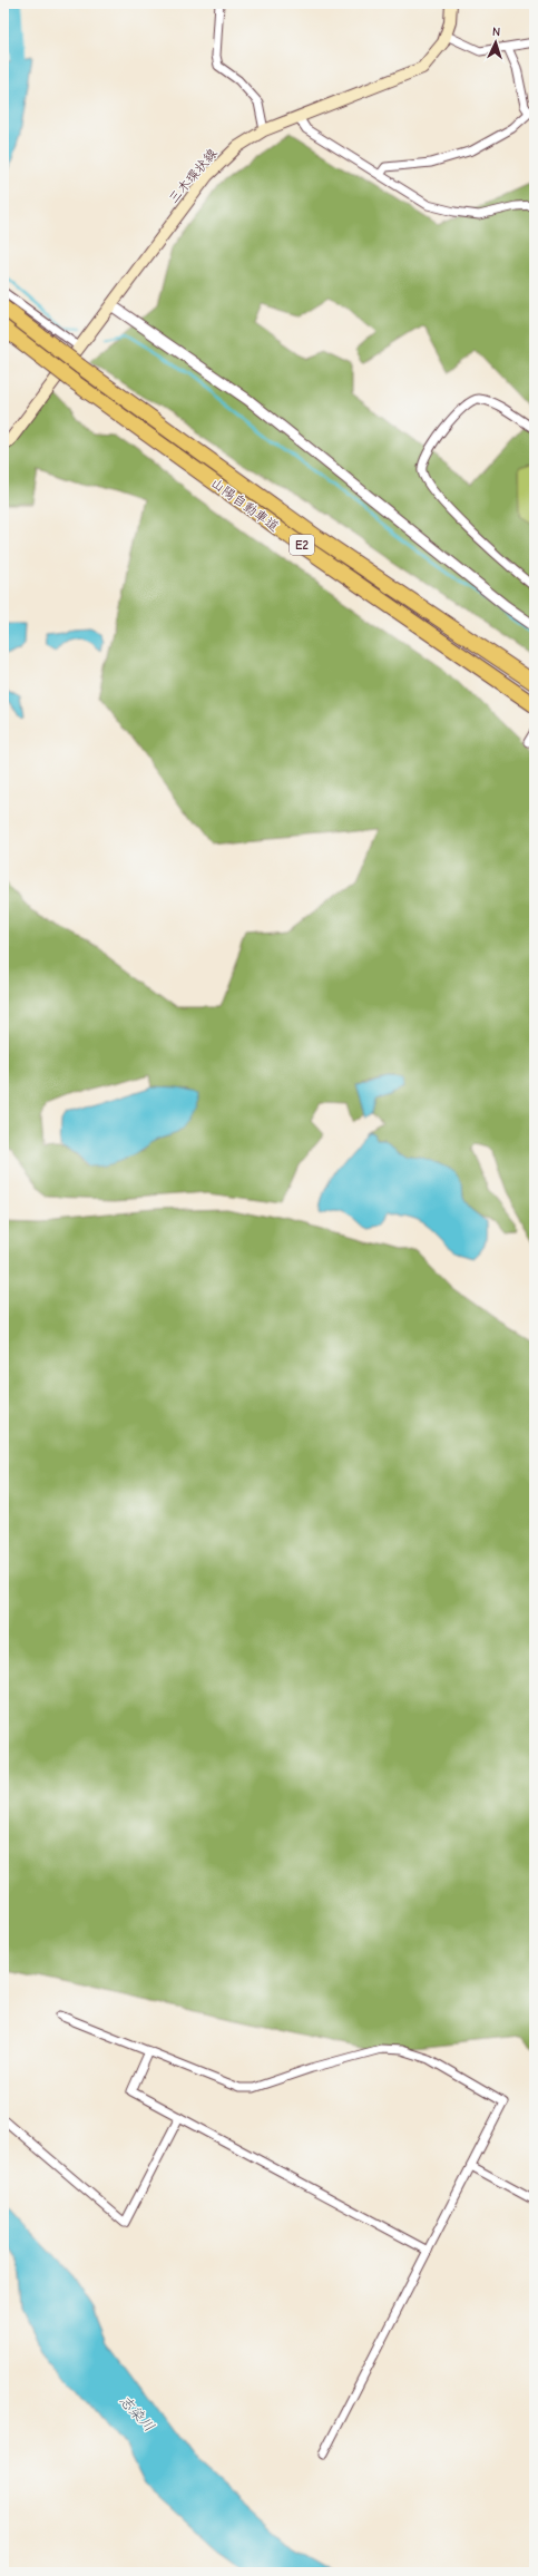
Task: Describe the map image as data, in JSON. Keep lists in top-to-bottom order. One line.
{"streets":{"highway":["山陽自動車道","E2"],"main road":["三木環状線"]},"water":["志染川"],"north":"top"}
